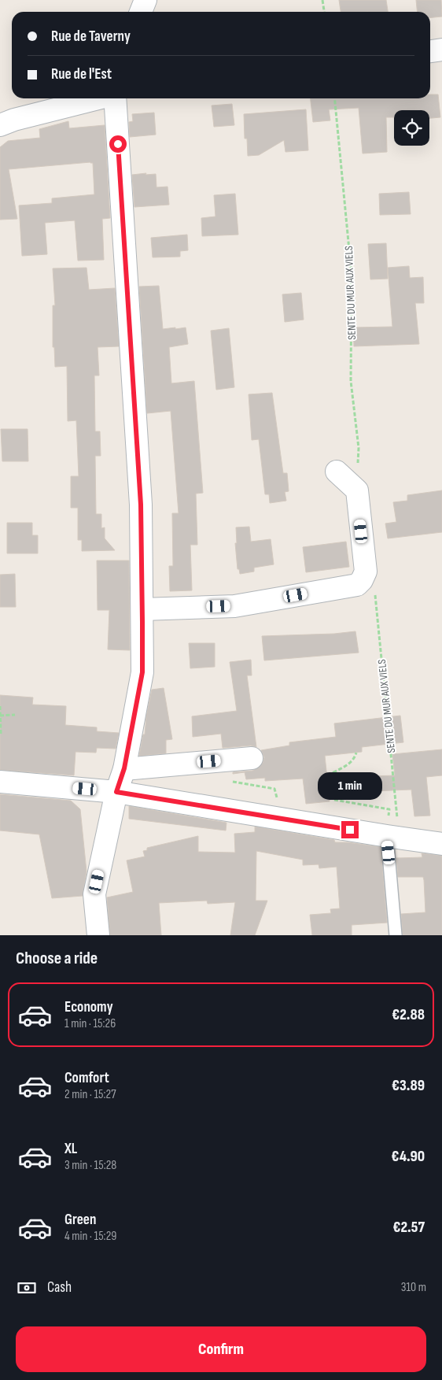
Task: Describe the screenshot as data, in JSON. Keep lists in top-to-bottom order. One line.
{"streets":{"path":["SENTE DU MUR AUX VIELS"]},"page":{"banner":["Rue de Taverny","Rue de l'Est"],"bubble":"1 min","heading":"Choose a ride","list":[{"name":"Economy","note":"1 min · 15:26","value":"€2.88"},{"name":"Comfort","note":"2 min · 15:27","value":"€3.89"},{"name":"XL","note":"3 min · 15:28","value":"€4.90"},{"name":"Green","note":"4 min · 15:29","value":"€2.57"}],"pay":["Cash","310 m"],"buttons":"Confirm"}}
